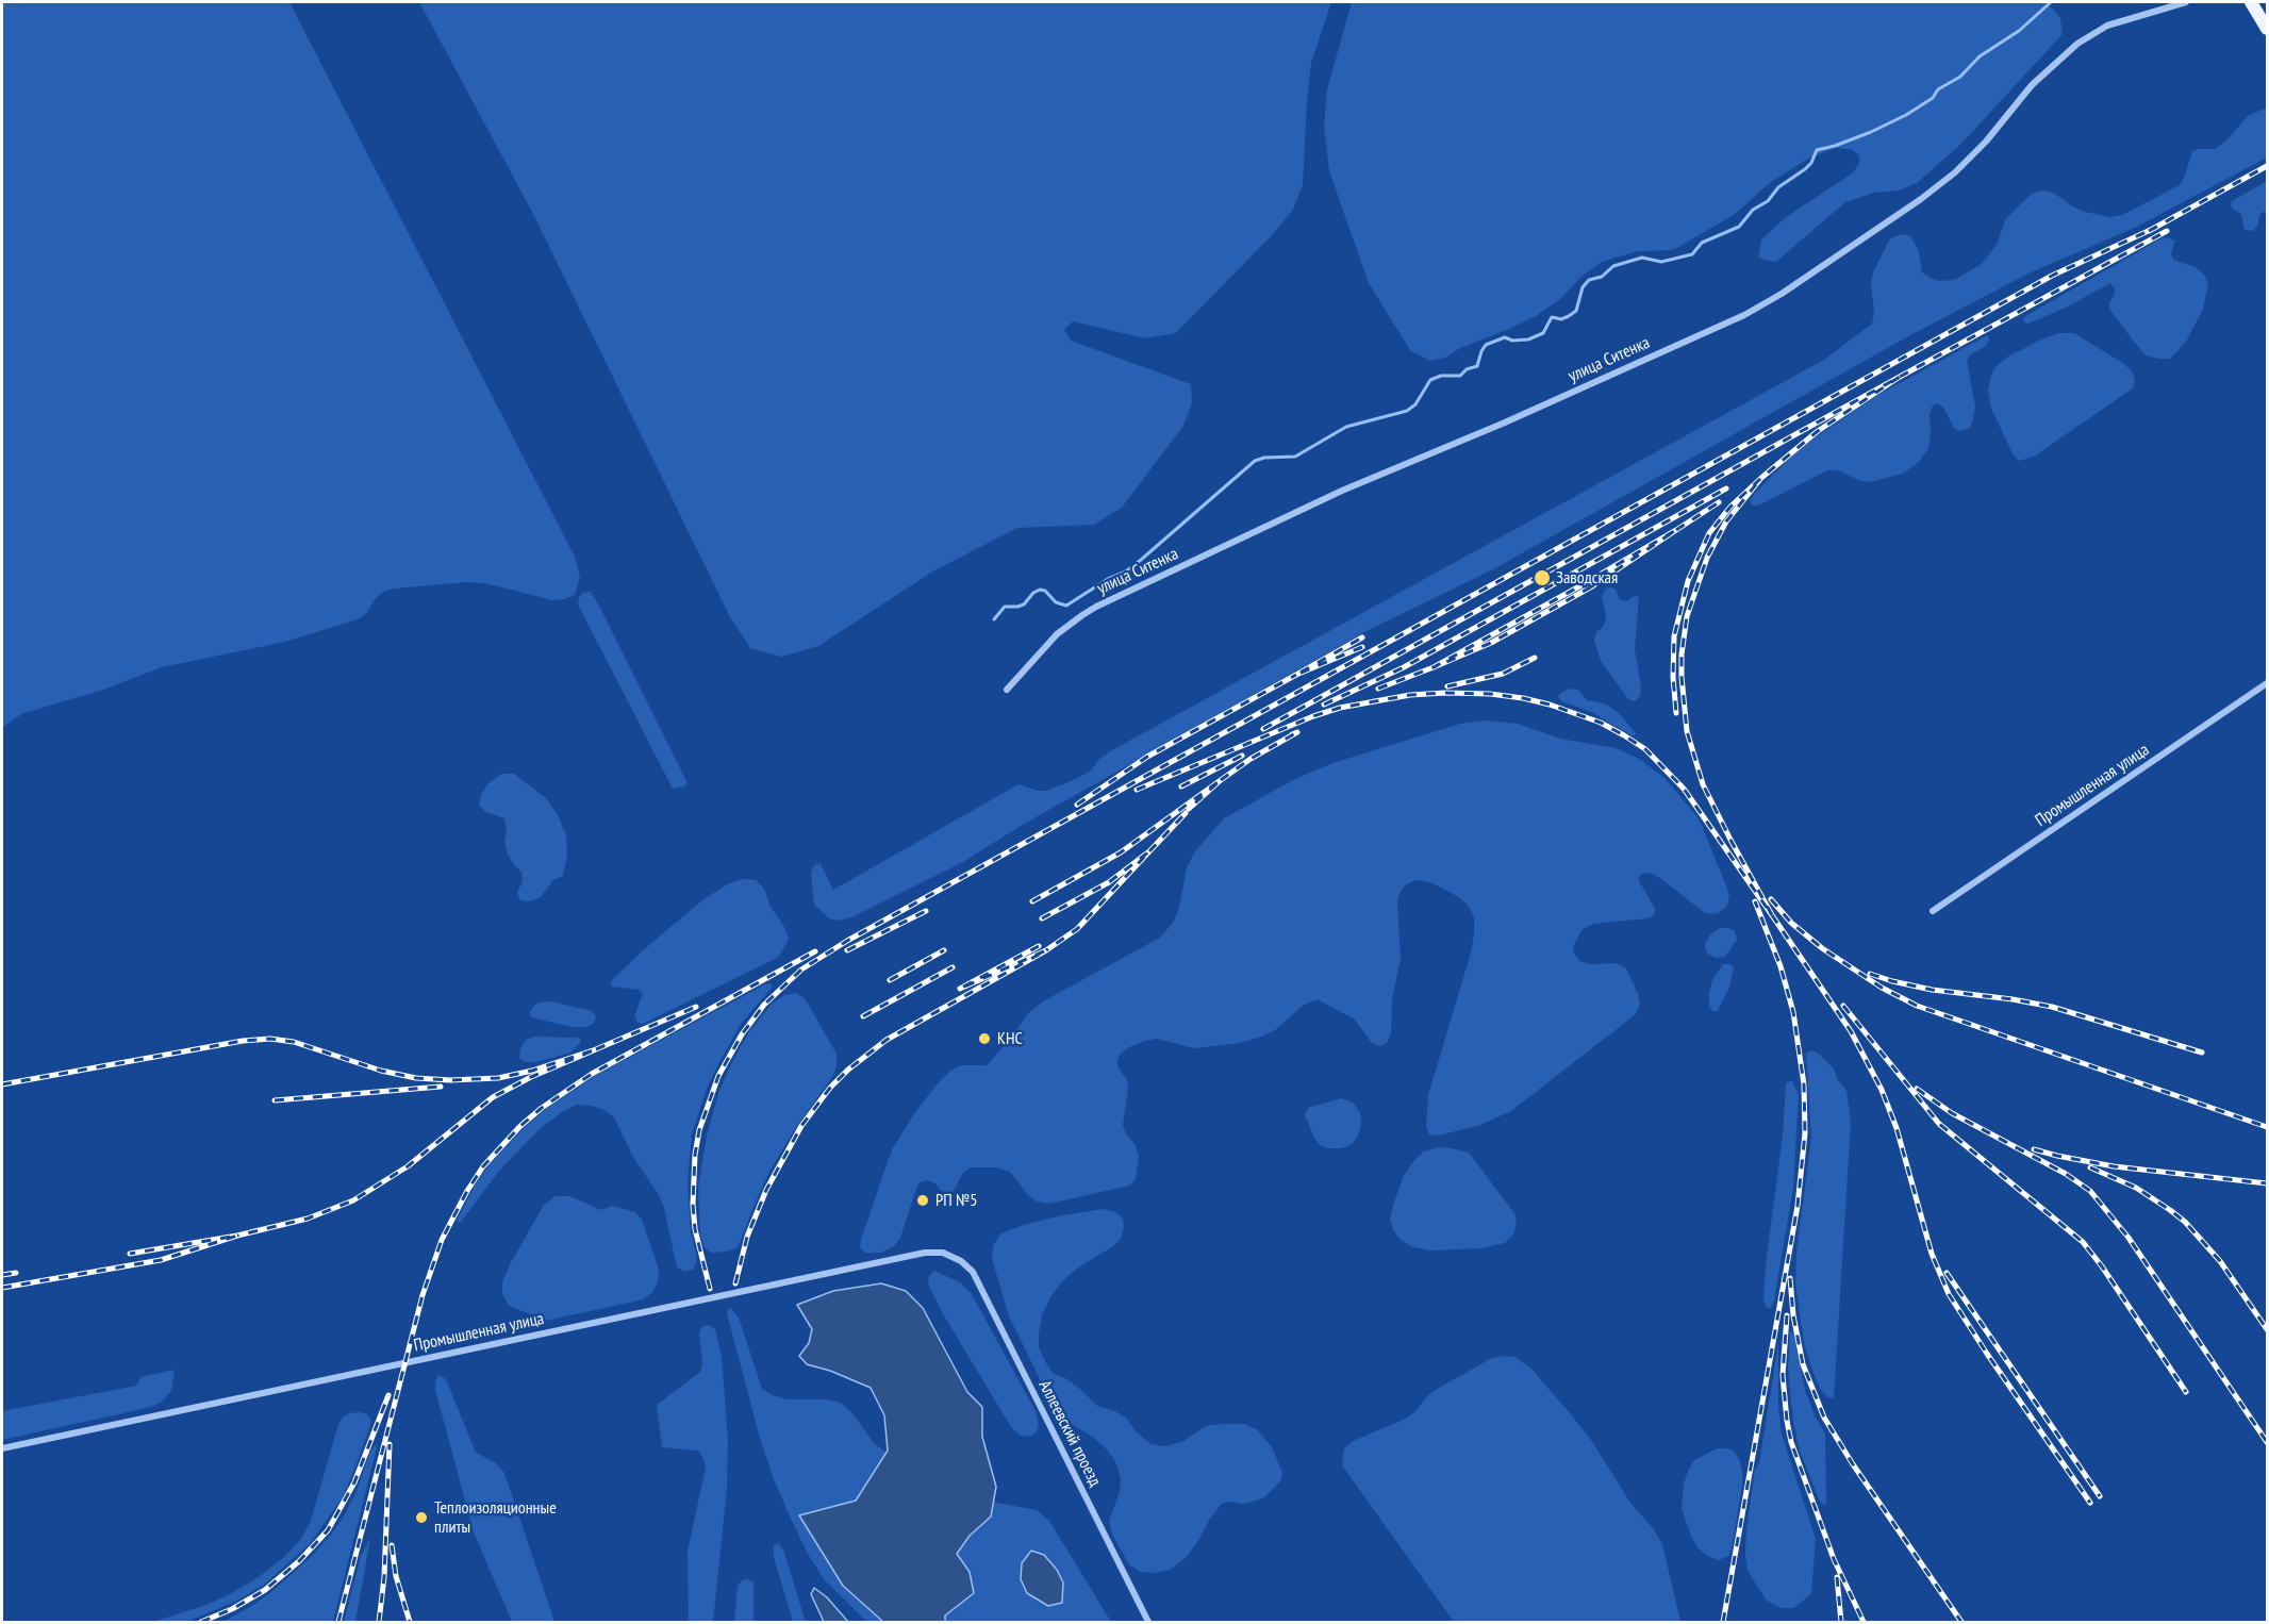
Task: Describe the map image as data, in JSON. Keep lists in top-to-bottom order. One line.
{"streets":{"street":["улица Ситенка","Промышленная улица","Аллеевский проезд"]},"crossings":[["Промышленная улица","Аллеевский проезд"]],"places":["Заводская","КНС","РП №5","Теплоизоляционные плиты"]}
